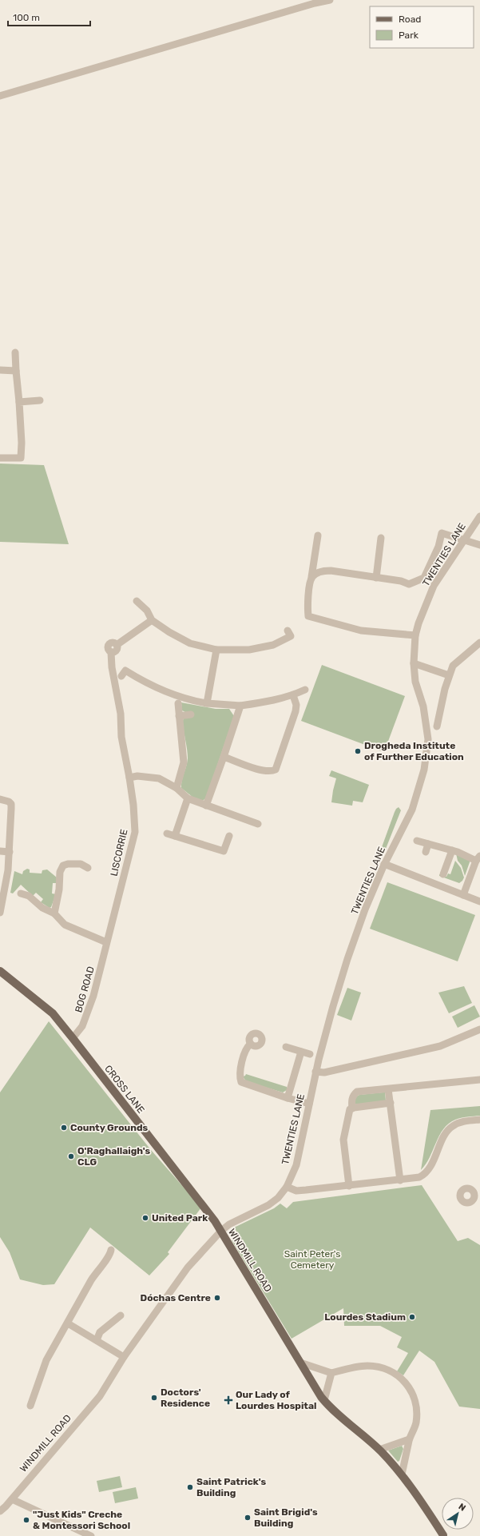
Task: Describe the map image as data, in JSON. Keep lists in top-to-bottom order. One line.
{"streets":{"main road":["CROSS LANE","WINDMILL ROAD"],"street":["TWENTIES LANE","LISCORRIE","BOG ROAD"]},"crossings":[["TWENTIES LANE","CROSS LANE"],["TWENTIES LANE","WINDMILL ROAD"],["LISCORRIE","BOG ROAD"],["BOG ROAD","CROSS LANE"],["CROSS LANE","WINDMILL ROAD"]],"parks":["Saint Peter's Cemetery"],"places":{"other":["Drogheda Institute of Further Education","County Grounds","O'Raghallaigh's CLG","United Park","Dóchas Centre","Lourdes Stadium","Doctors' Residence","Saint Patrick's Building","Saint Brigid's Building","\"Just Kids\" Creche & Montessori School"],"health":["Our Lady of Lourdes Hospital"]},"legend":["Road","Park"],"scale_bar":"100 m","north":"top right"}
